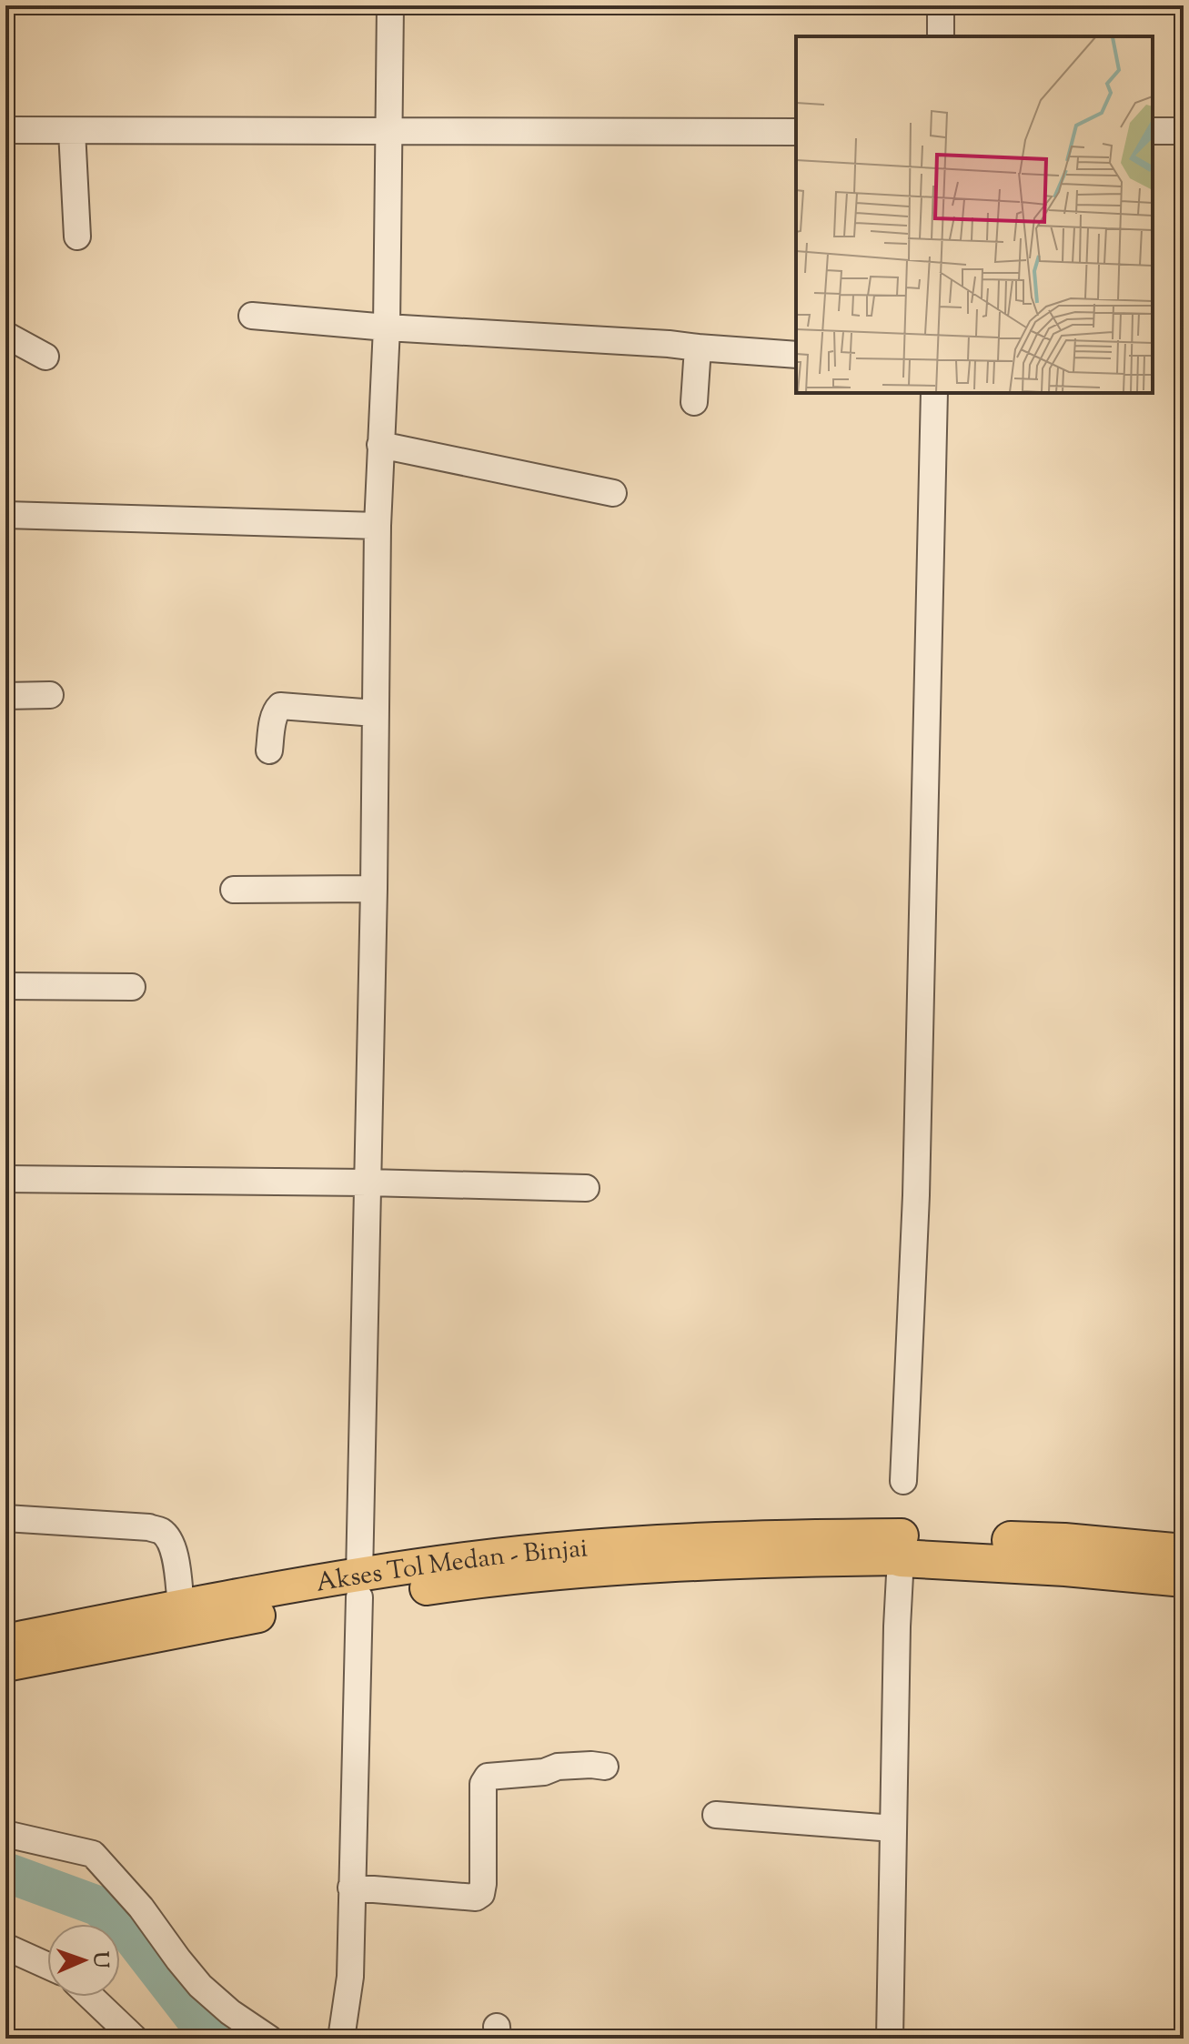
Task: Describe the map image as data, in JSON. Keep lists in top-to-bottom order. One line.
{"streets":{"main road":["Akses Tol Medan - Binjai"]},"north":"right"}
